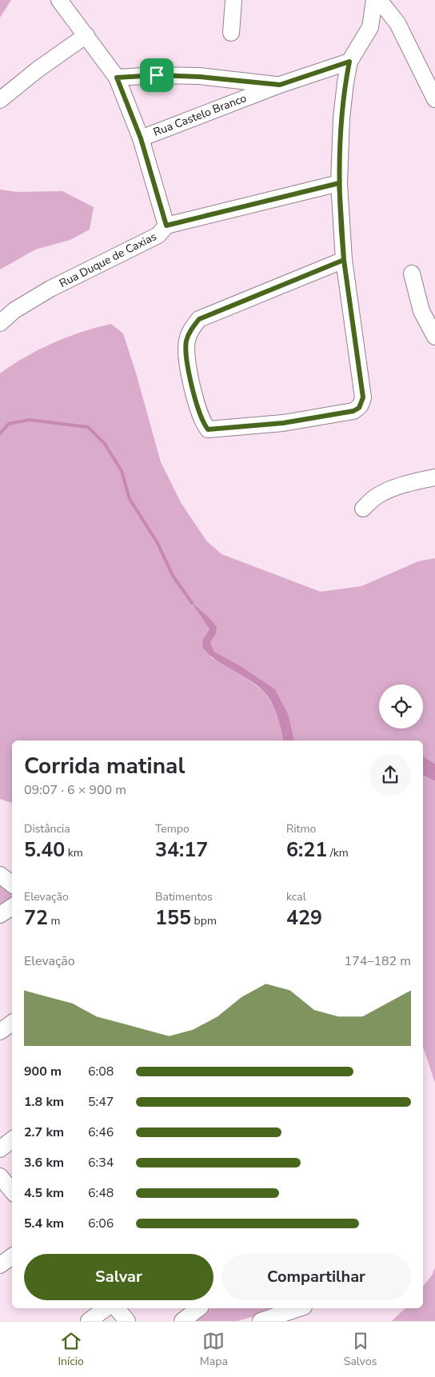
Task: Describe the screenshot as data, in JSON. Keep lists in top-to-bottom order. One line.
{"streets":{"street":["Rua Castelo Branco","Rua Duque de Caxias"]},"page":{"heading":["Corrida matinal","09:07 · 6 × 900 m"],"stats":[["Distância","5.40 km"],["Tempo","34:17"],["Ritmo","6:21 /km"],["Elevação","72 m"],["Batimentos","155 bpm"],["kcal","429"]],"chart":["Elevação","174–182 m"],"list":[{"name":"900 m","note":"6:08"},{"name":"1.8 km","note":"5:47"},{"name":"2.7 km","note":"6:46"},{"name":"3.6 km","note":"6:34"},{"name":"4.5 km","note":"6:48"},{"name":"5.4 km","note":"6:06"}],"buttons":["Salvar","Compartilhar"],"tabs":["Início","Mapa","Salvos"]}}
